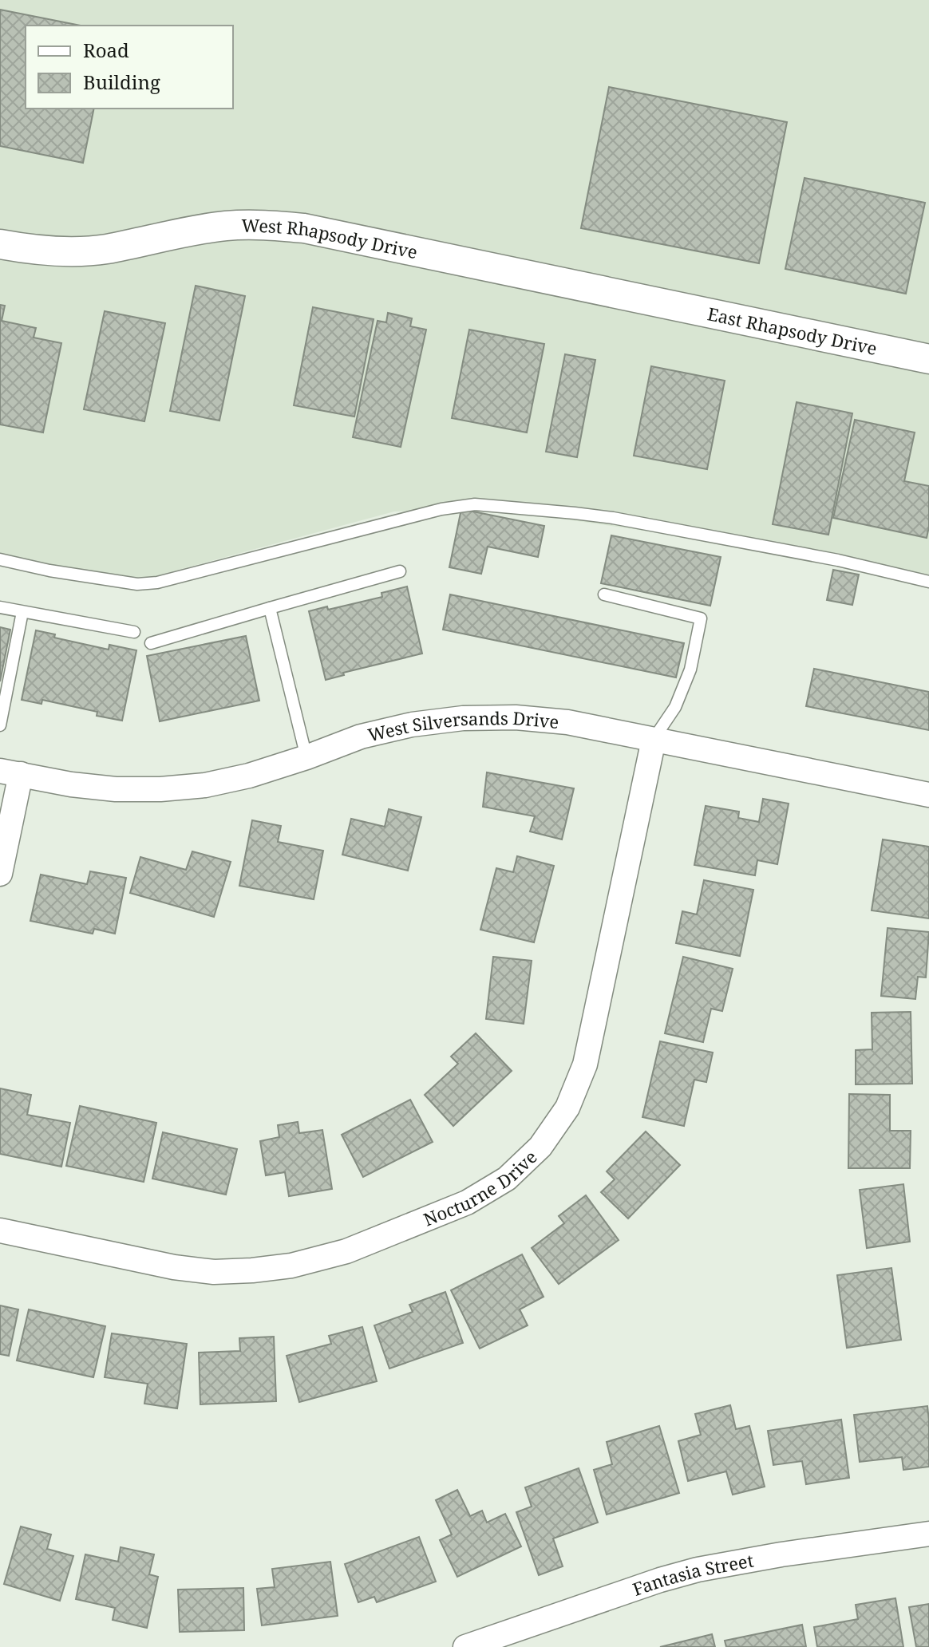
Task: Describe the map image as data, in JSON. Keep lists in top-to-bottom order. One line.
{"streets":{"street":["West Rhapsody Drive","East Rhapsody Drive","West Silversands Drive","Nocturne Drive","Fantasia Street"]},"crossings":[["West Rhapsody Drive","East Rhapsody Drive"],["West Silversands Drive","Nocturne Drive"]],"legend":["Road","Building"]}
